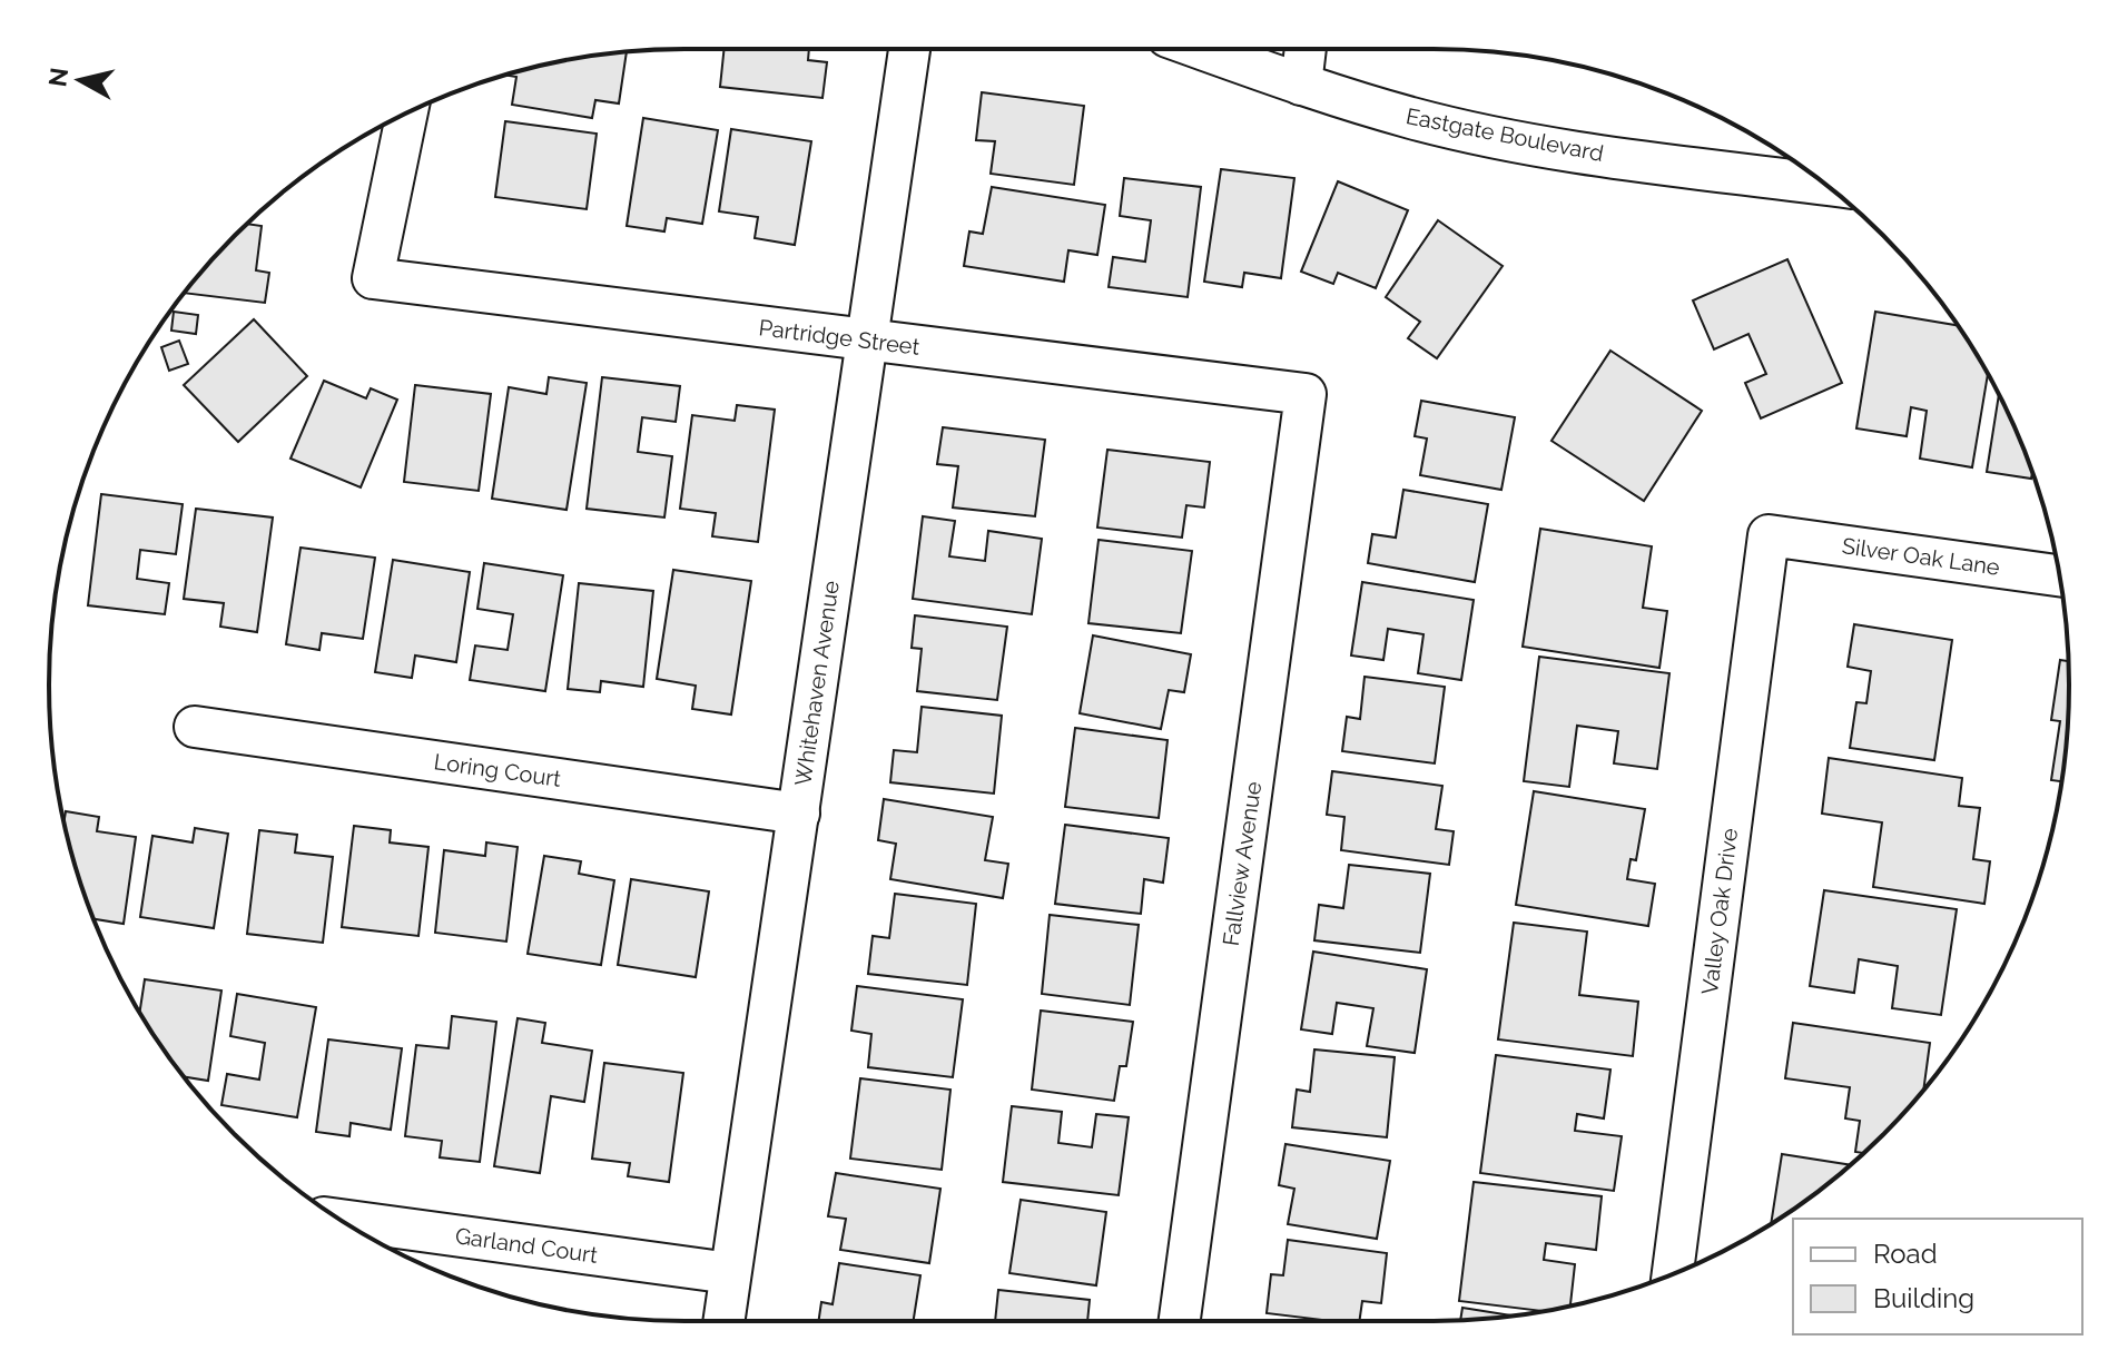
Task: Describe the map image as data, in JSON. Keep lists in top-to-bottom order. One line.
{"streets":{"street":["Eastgate Boulevard","Partridge Street","Silver Oak Lane","Whitehaven Avenue","Loring Court","Fallview Avenue","Valley Oak Drive","Garland Court"]},"crossings":[["Partridge Street","Whitehaven Avenue"],["Partridge Street","Fallview Avenue"],["Silver Oak Lane","Valley Oak Drive"],["Whitehaven Avenue","Loring Court"],["Whitehaven Avenue","Garland Court"]],"legend":["Road","Building"],"north":"left"}
